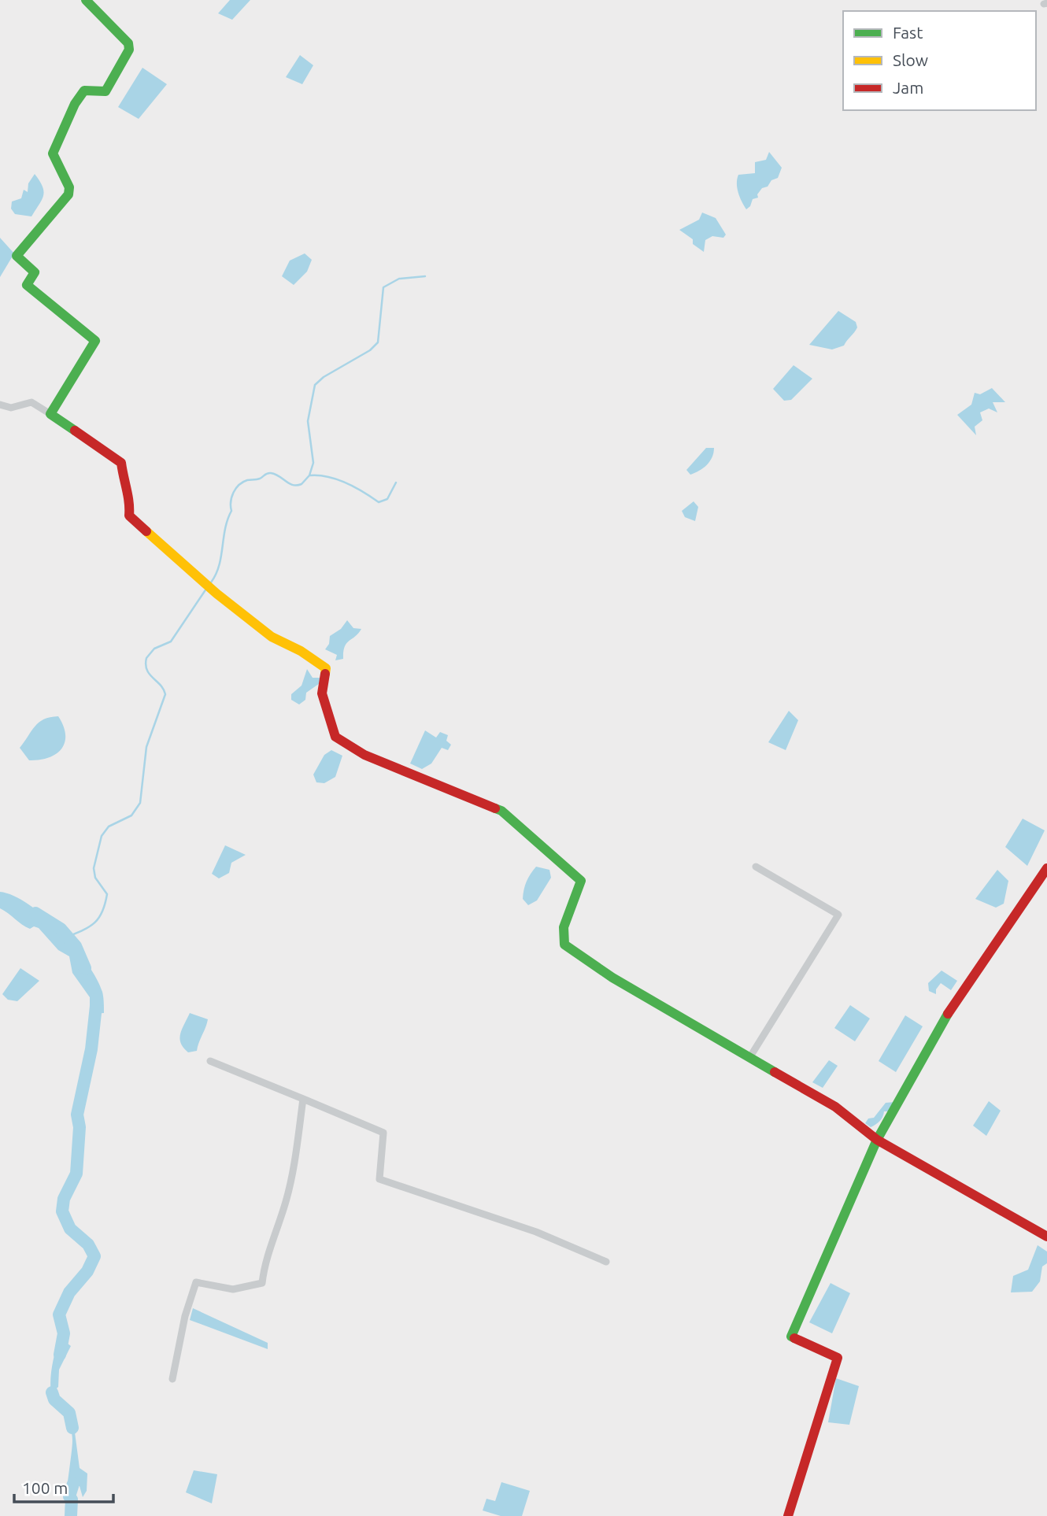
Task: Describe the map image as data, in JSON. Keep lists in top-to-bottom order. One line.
{"legend":["Fast","Slow","Jam"],"scale_bar":"100 m"}
